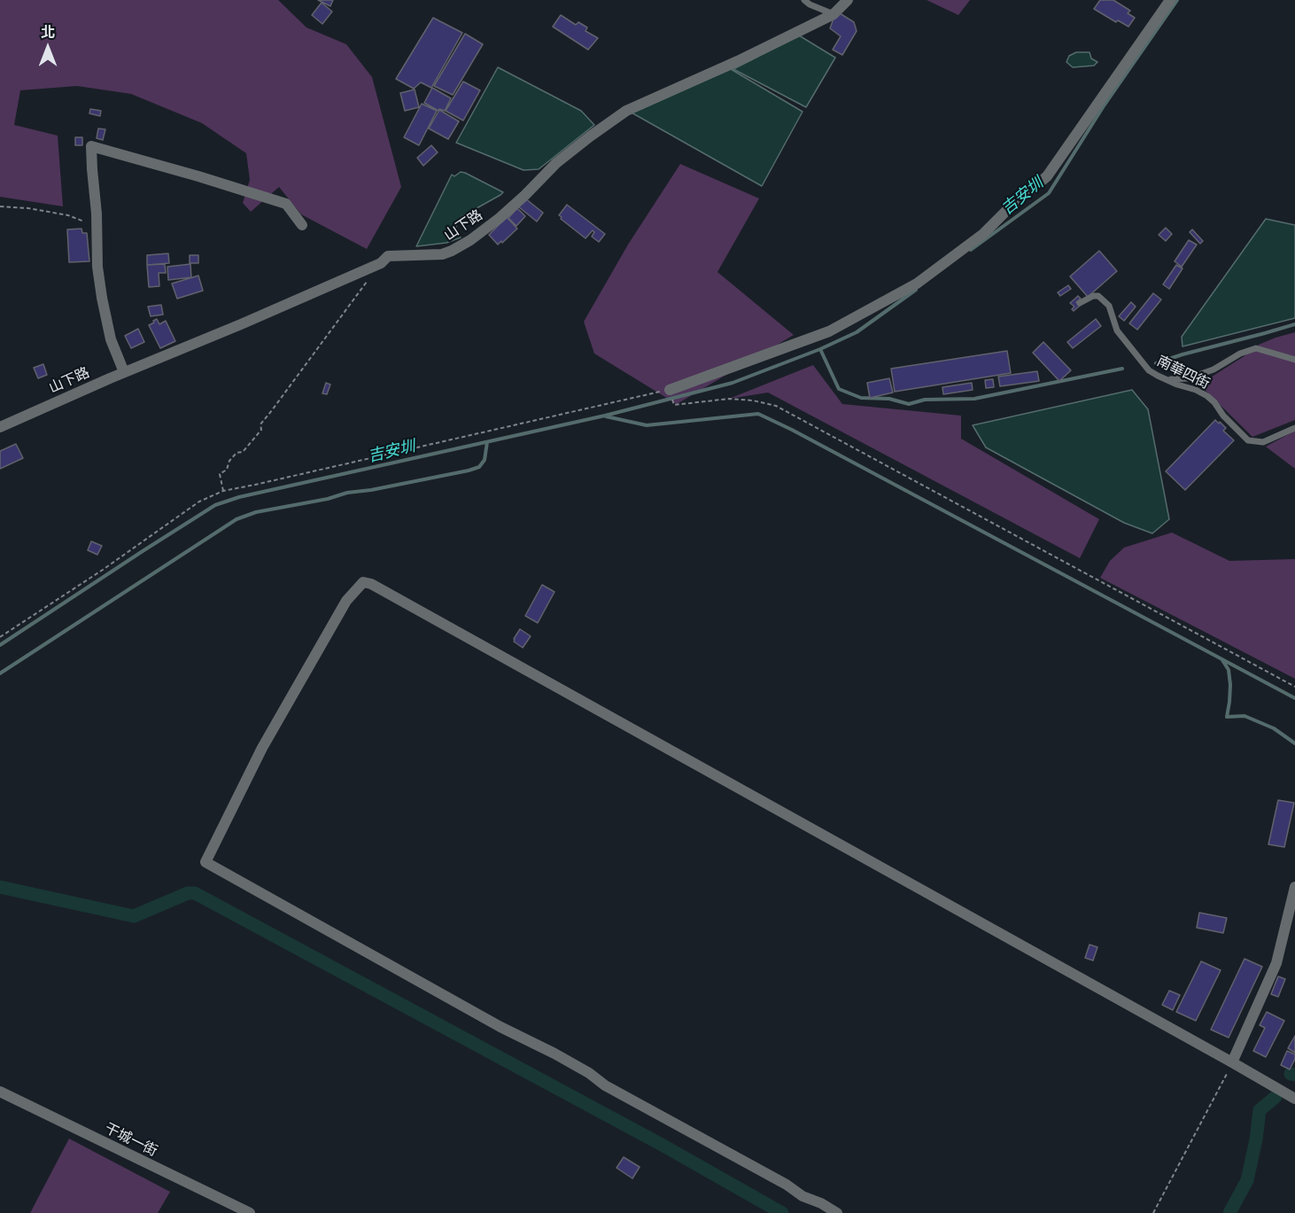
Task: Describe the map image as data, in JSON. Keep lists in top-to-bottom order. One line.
{"streets":{"street":["山下路","干城一街"],"lane":["南華四街"]},"water":["吉安圳"],"north":"top"}
